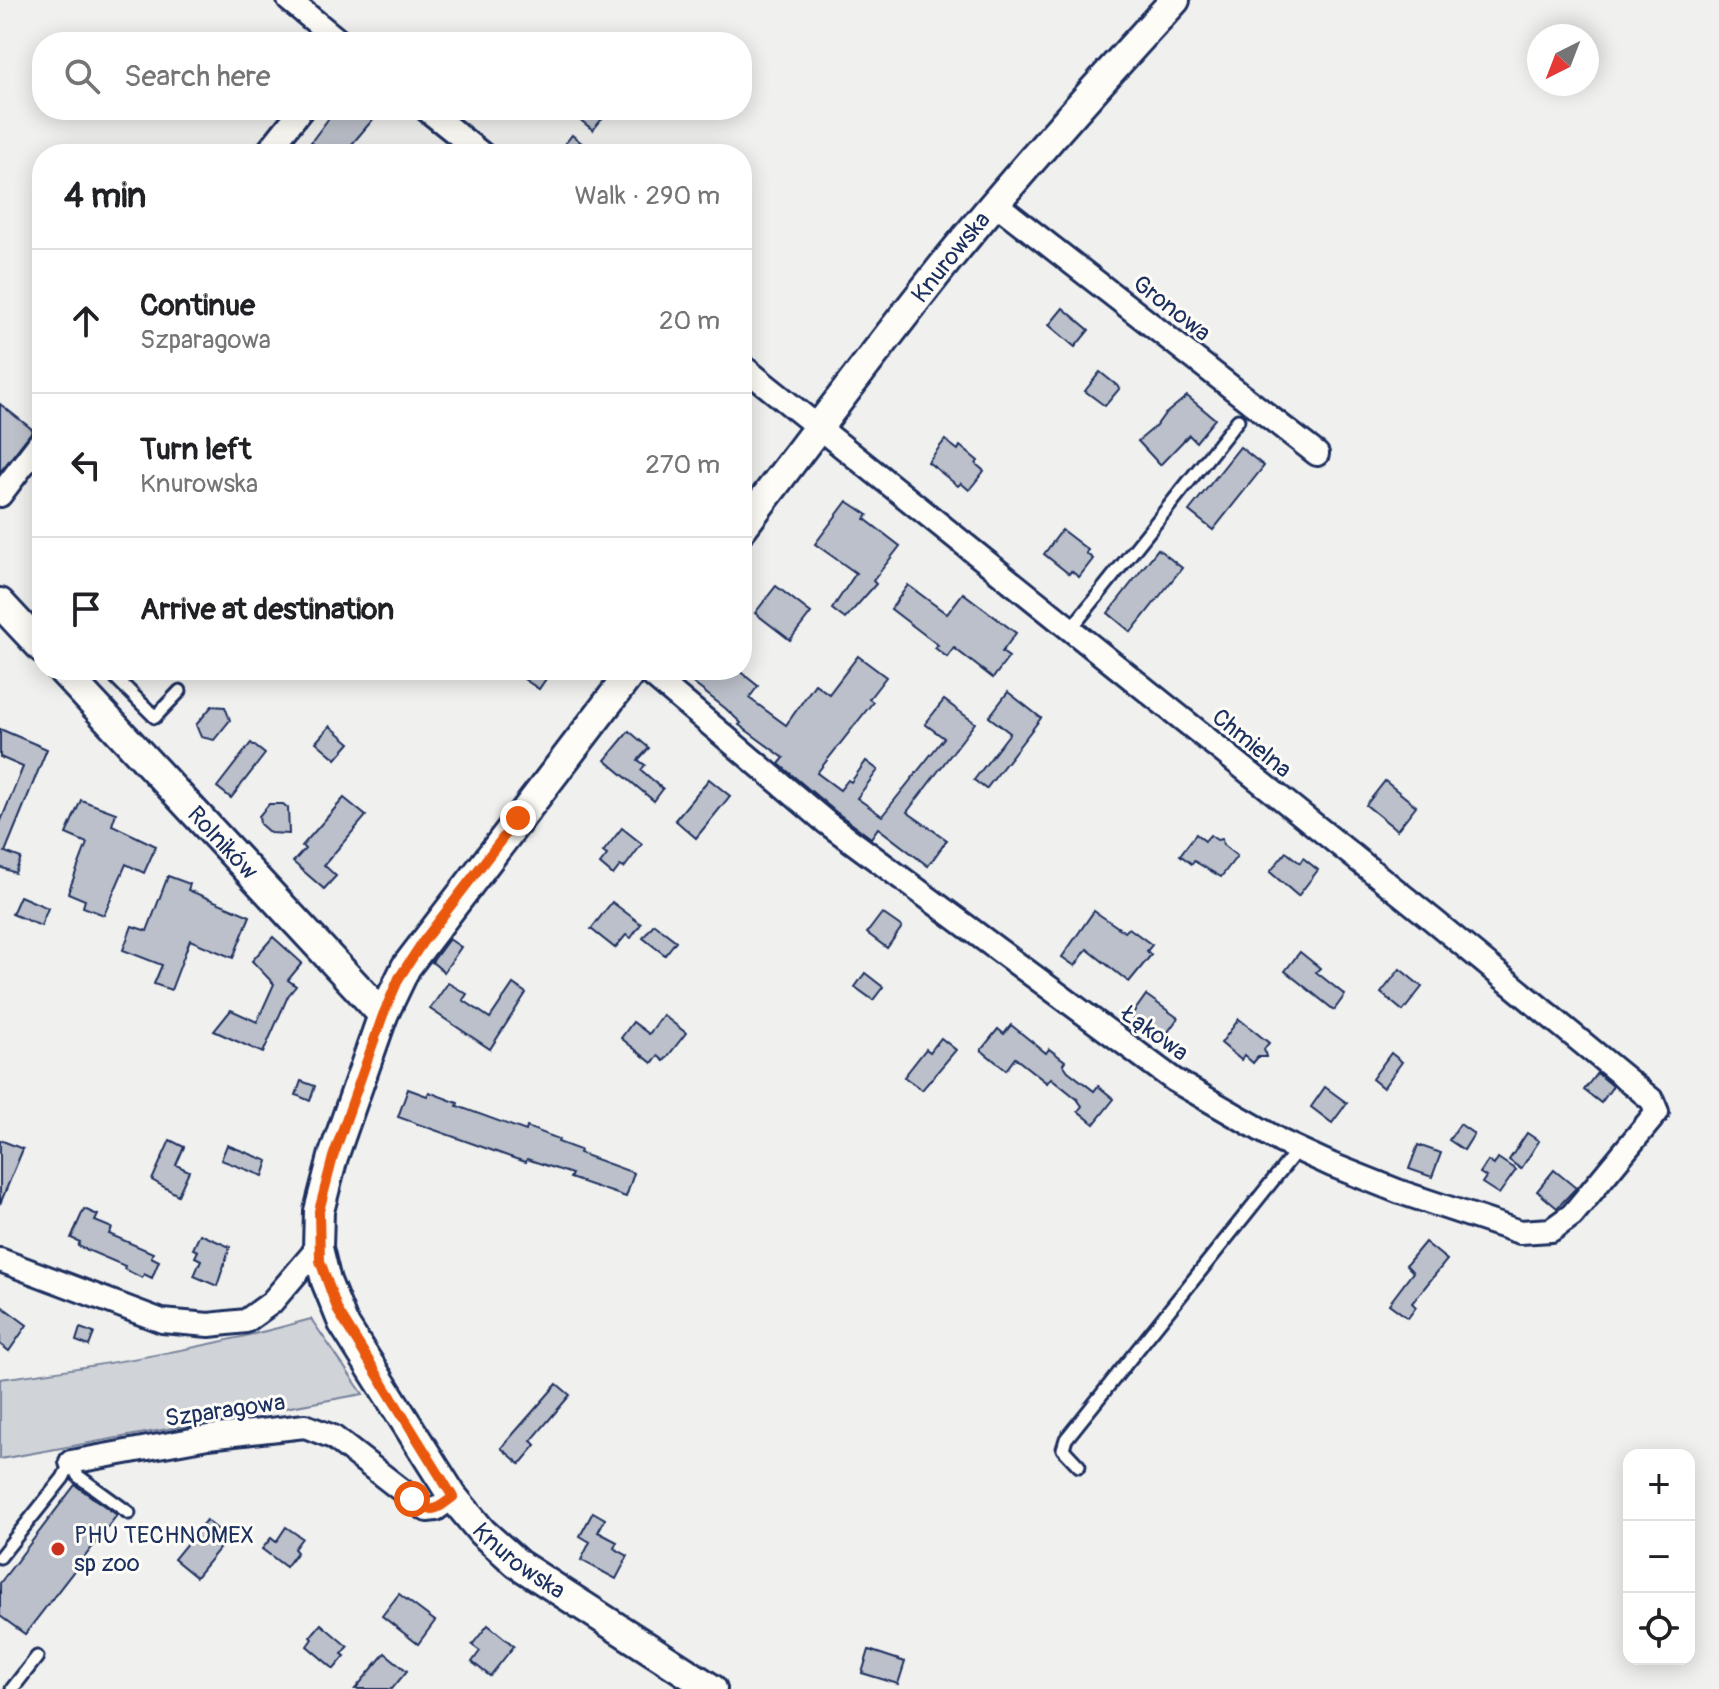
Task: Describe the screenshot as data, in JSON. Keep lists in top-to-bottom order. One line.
{"streets":{"street":["Knurowska","Gronowa","Chmielna","Rolników","Łąkowa","Szparagowa"]},"crossings":[["Knurowska","Gronowa"],["Knurowska","Chmielna"],["Knurowska","Rolników"],["Knurowska","Szparagowa"],["Chmielna","Łąkowa"]],"places":["PHU TECHNOMEX sp zoo"],"north":"bottom left","page":{"search":"Search here","heading":["4 min","Walk · 290 m"],"list":[["Continue","Szparagowa","20 m"],["Turn left","Knurowska","270 m"],"Arrive at destination"],"map_buttons":["+","−"]}}
